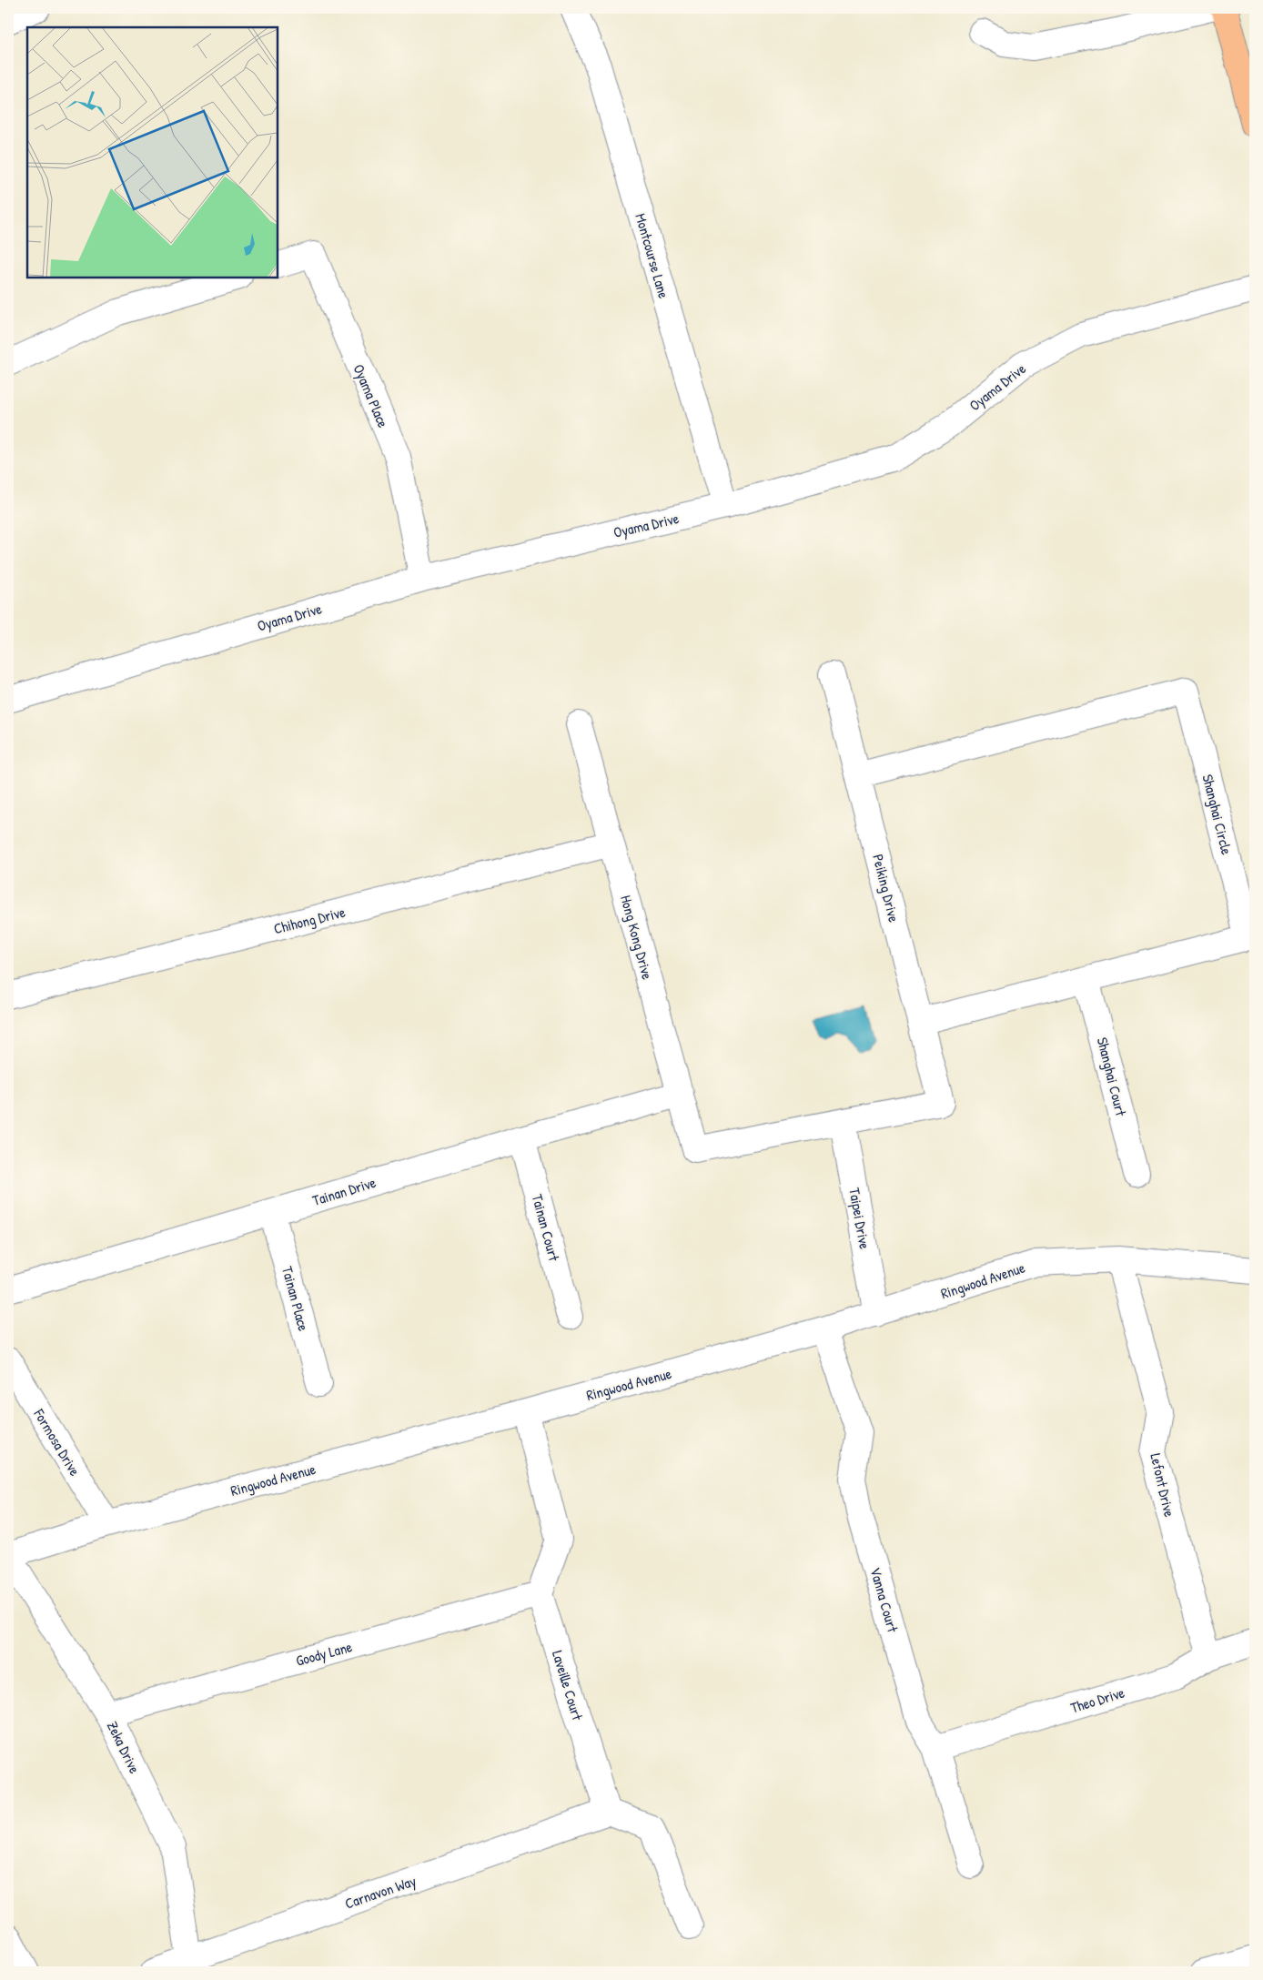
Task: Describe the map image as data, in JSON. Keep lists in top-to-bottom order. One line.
{"streets":{"street":["Montcourse Lane","Oyama Drive","Oyama Place","Shanghai Circle","Peiking Drive","Chihong Drive","Hong Kong Drive","Shanghai Court","Tainan Drive","Taipei Drive","Tainan Court","Ringwood Avenue","Tainan Place","Formosa Drive","Lefont Drive","Vanna Court","Goody Lane","Laveille Court","Theo Drive","Zeka Drive","Carnavon Way"]},"crossings":[["Montcourse Lane","Oyama Drive"],["Oyama Drive","Oyama Place"],["Shanghai Circle","Peiking Drive"],["Shanghai Circle","Shanghai Court"],["Peiking Drive","Hong Kong Drive"],["Peiking Drive","Taipei Drive"],["Chihong Drive","Hong Kong Drive"],["Hong Kong Drive","Tainan Drive"],["Hong Kong Drive","Taipei Drive"],["Tainan Drive","Tainan Court"],["Tainan Drive","Tainan Place"],["Taipei Drive","Ringwood Avenue"],["Ringwood Avenue","Formosa Drive"],["Ringwood Avenue","Lefont Drive"],["Ringwood Avenue","Vanna Court"],["Ringwood Avenue","Zeka Drive"],["Lefont Drive","Theo Drive"],["Vanna Court","Theo Drive"],["Goody Lane","Laveille Court"],["Goody Lane","Zeka Drive"],["Laveille Court","Carnavon Way"],["Zeka Drive","Carnavon Way"]]}
